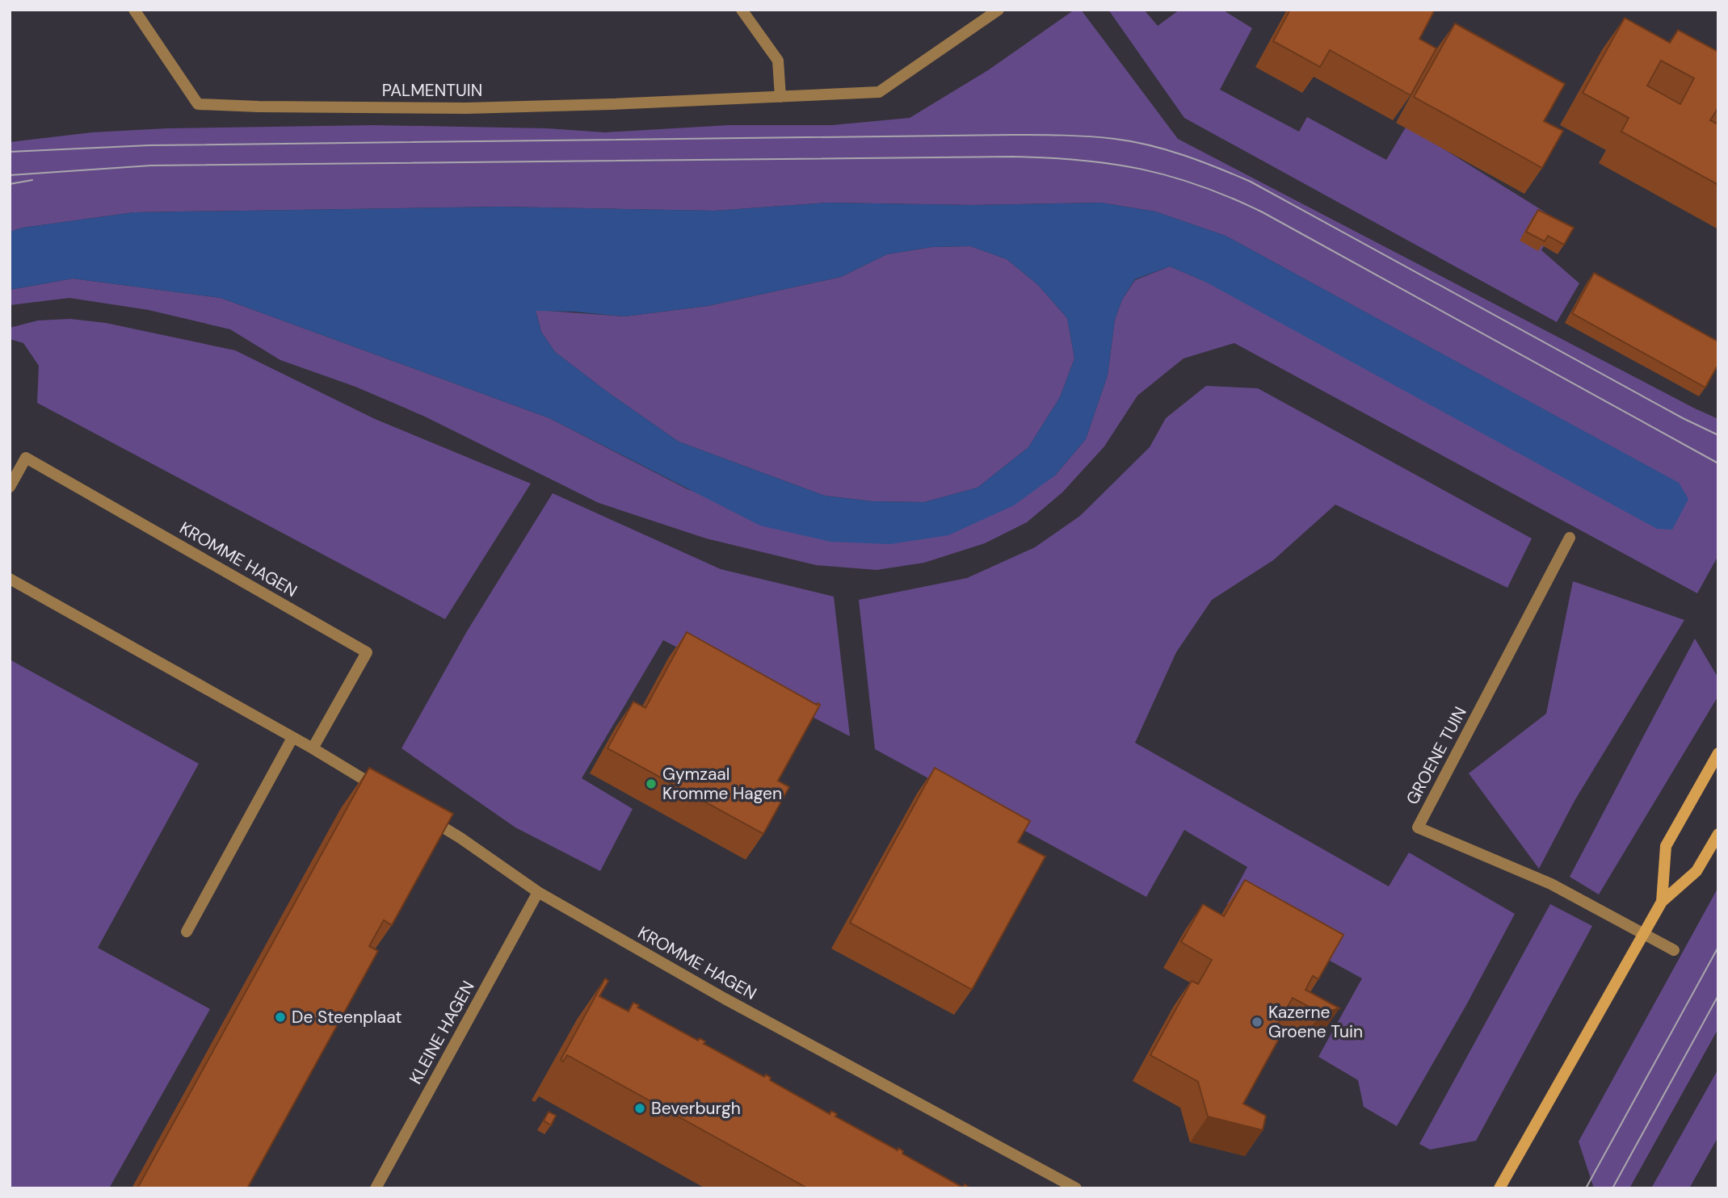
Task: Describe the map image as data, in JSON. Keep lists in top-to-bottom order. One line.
{"streets":{"street":["PALMENTUIN","KROMME HAGEN","GROENE TUIN","KLEINE HAGEN"]},"crossings":[["KROMME HAGEN","KLEINE HAGEN"]],"places":["Gymzaal Kromme Hagen","De Steenplaat","Kazerne Groene Tuin","Beverburgh"]}
